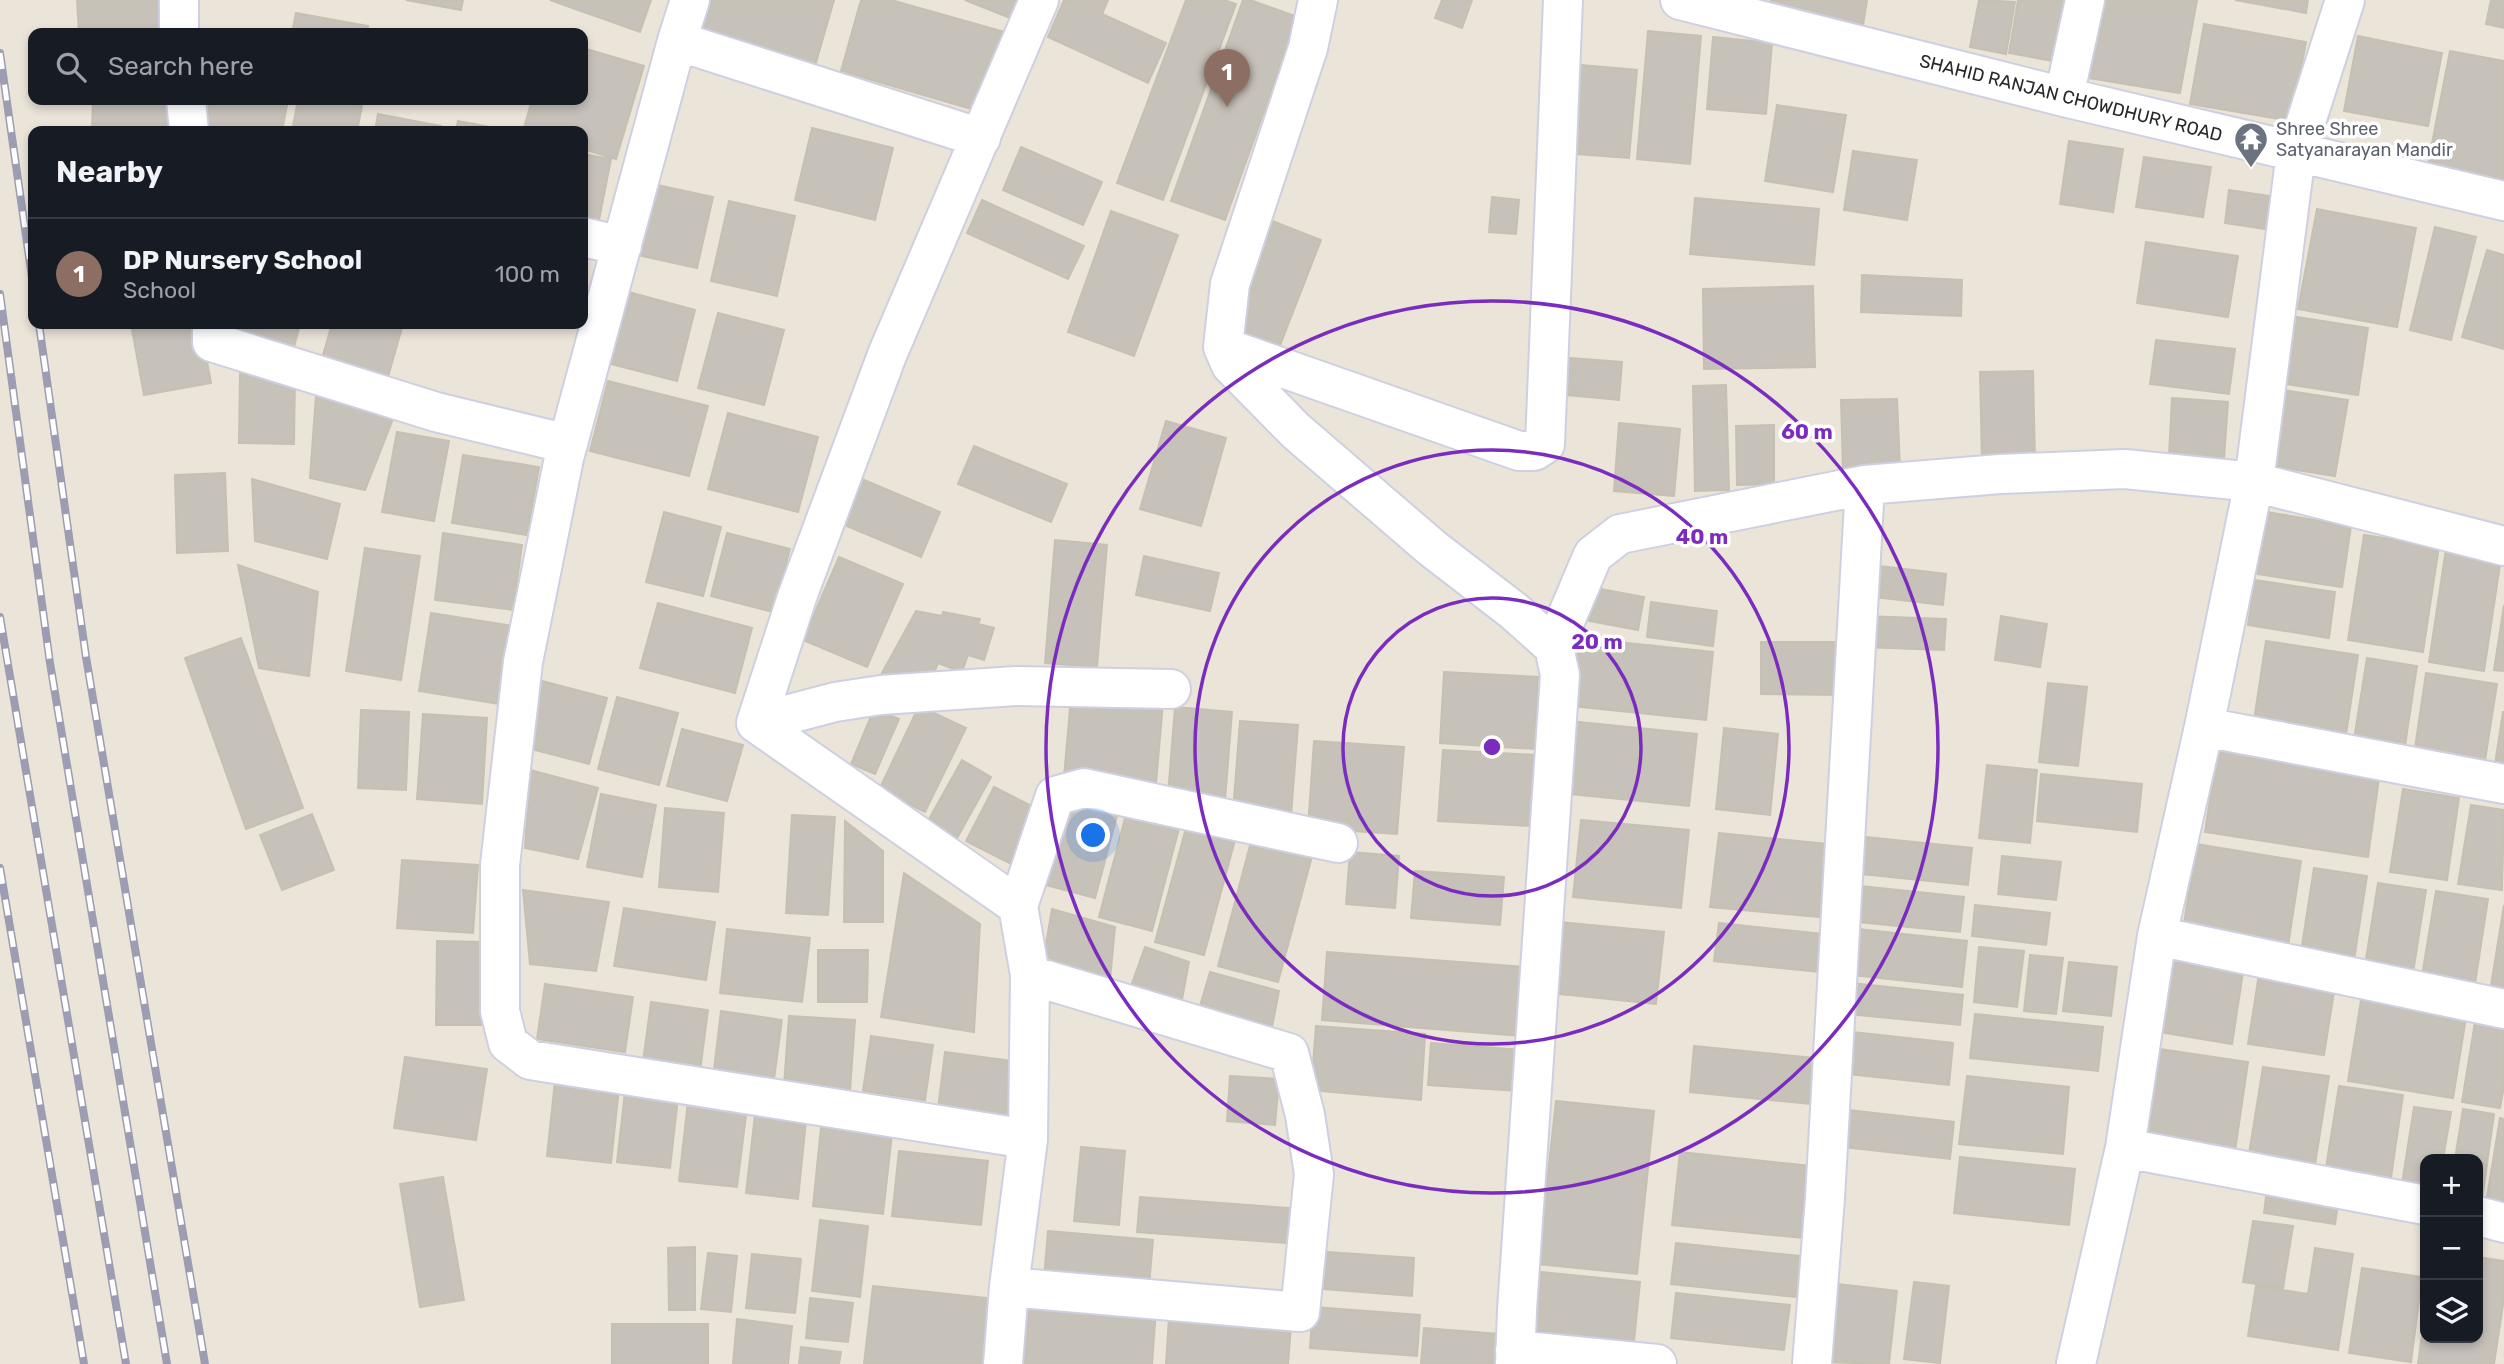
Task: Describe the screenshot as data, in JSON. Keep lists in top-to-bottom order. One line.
{"streets":{"street":["SHAHID RANJAN CHOWDHURY ROAD"]},"places":{"temple":["Shree Shree Satyanarayan Mandir"]},"page":{"search":"Search here","pins":"1","heading":"Nearby","list":[{"mark":"1","name":"DP Nursery School","note":"School","value":"100 m"}],"map_buttons":["+","−"]},"rings":["60 m","40 m","20 m"]}
